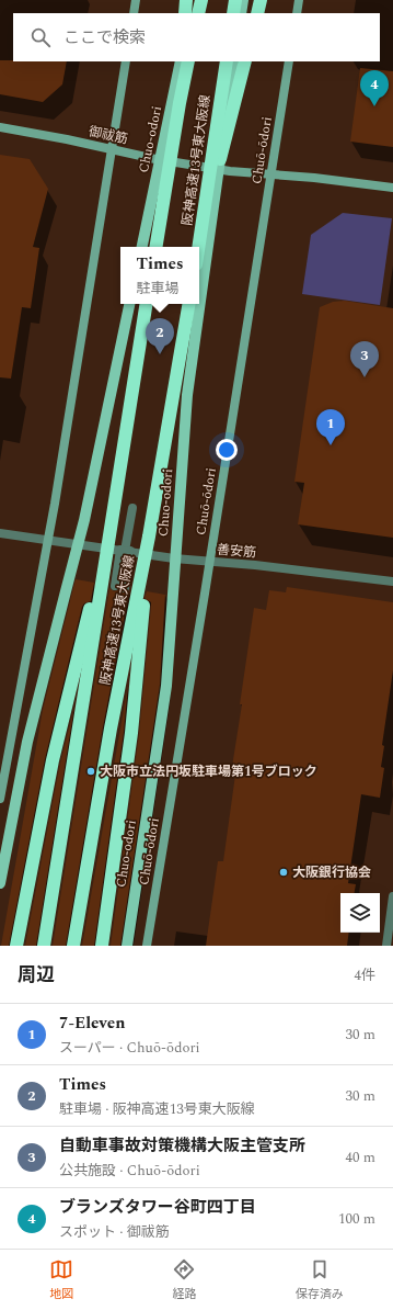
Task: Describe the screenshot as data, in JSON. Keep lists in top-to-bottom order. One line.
{"streets":{"highway":["阪神高速13号東大阪線"],"main road":["Chuo-odori"],"street":["御祓筋","Chuō-ōdori","善安筋"]},"crossings":[["御祓筋","Chuō-ōdori"],["Chuō-ōdori","善安筋"]],"places":["大阪市立法円坂駐車場第1号ブロック","大阪銀行協会"],"page":{"search":"ここで検索","pins":["4","2","3","1"],"popup":["Times","駐車場"],"heading":["周辺","4件"],"list":[{"mark":"1","name":"7-Eleven","note":"スーパー · Chuō-ōdori","value":"30 m"},{"mark":"2","name":"Times","note":"駐車場 · 阪神高速13号東大阪線","value":"30 m"},{"mark":"3","name":"自動車事故対策機構大阪主管支所","note":"公共施設 · Chuō-ōdori","value":"40 m"},{"mark":"4","name":"ブランズタワー谷町四丁目","note":"スポット · 御祓筋","value":"100 m"}],"nav":["地図","経路","保存済み"]}}
